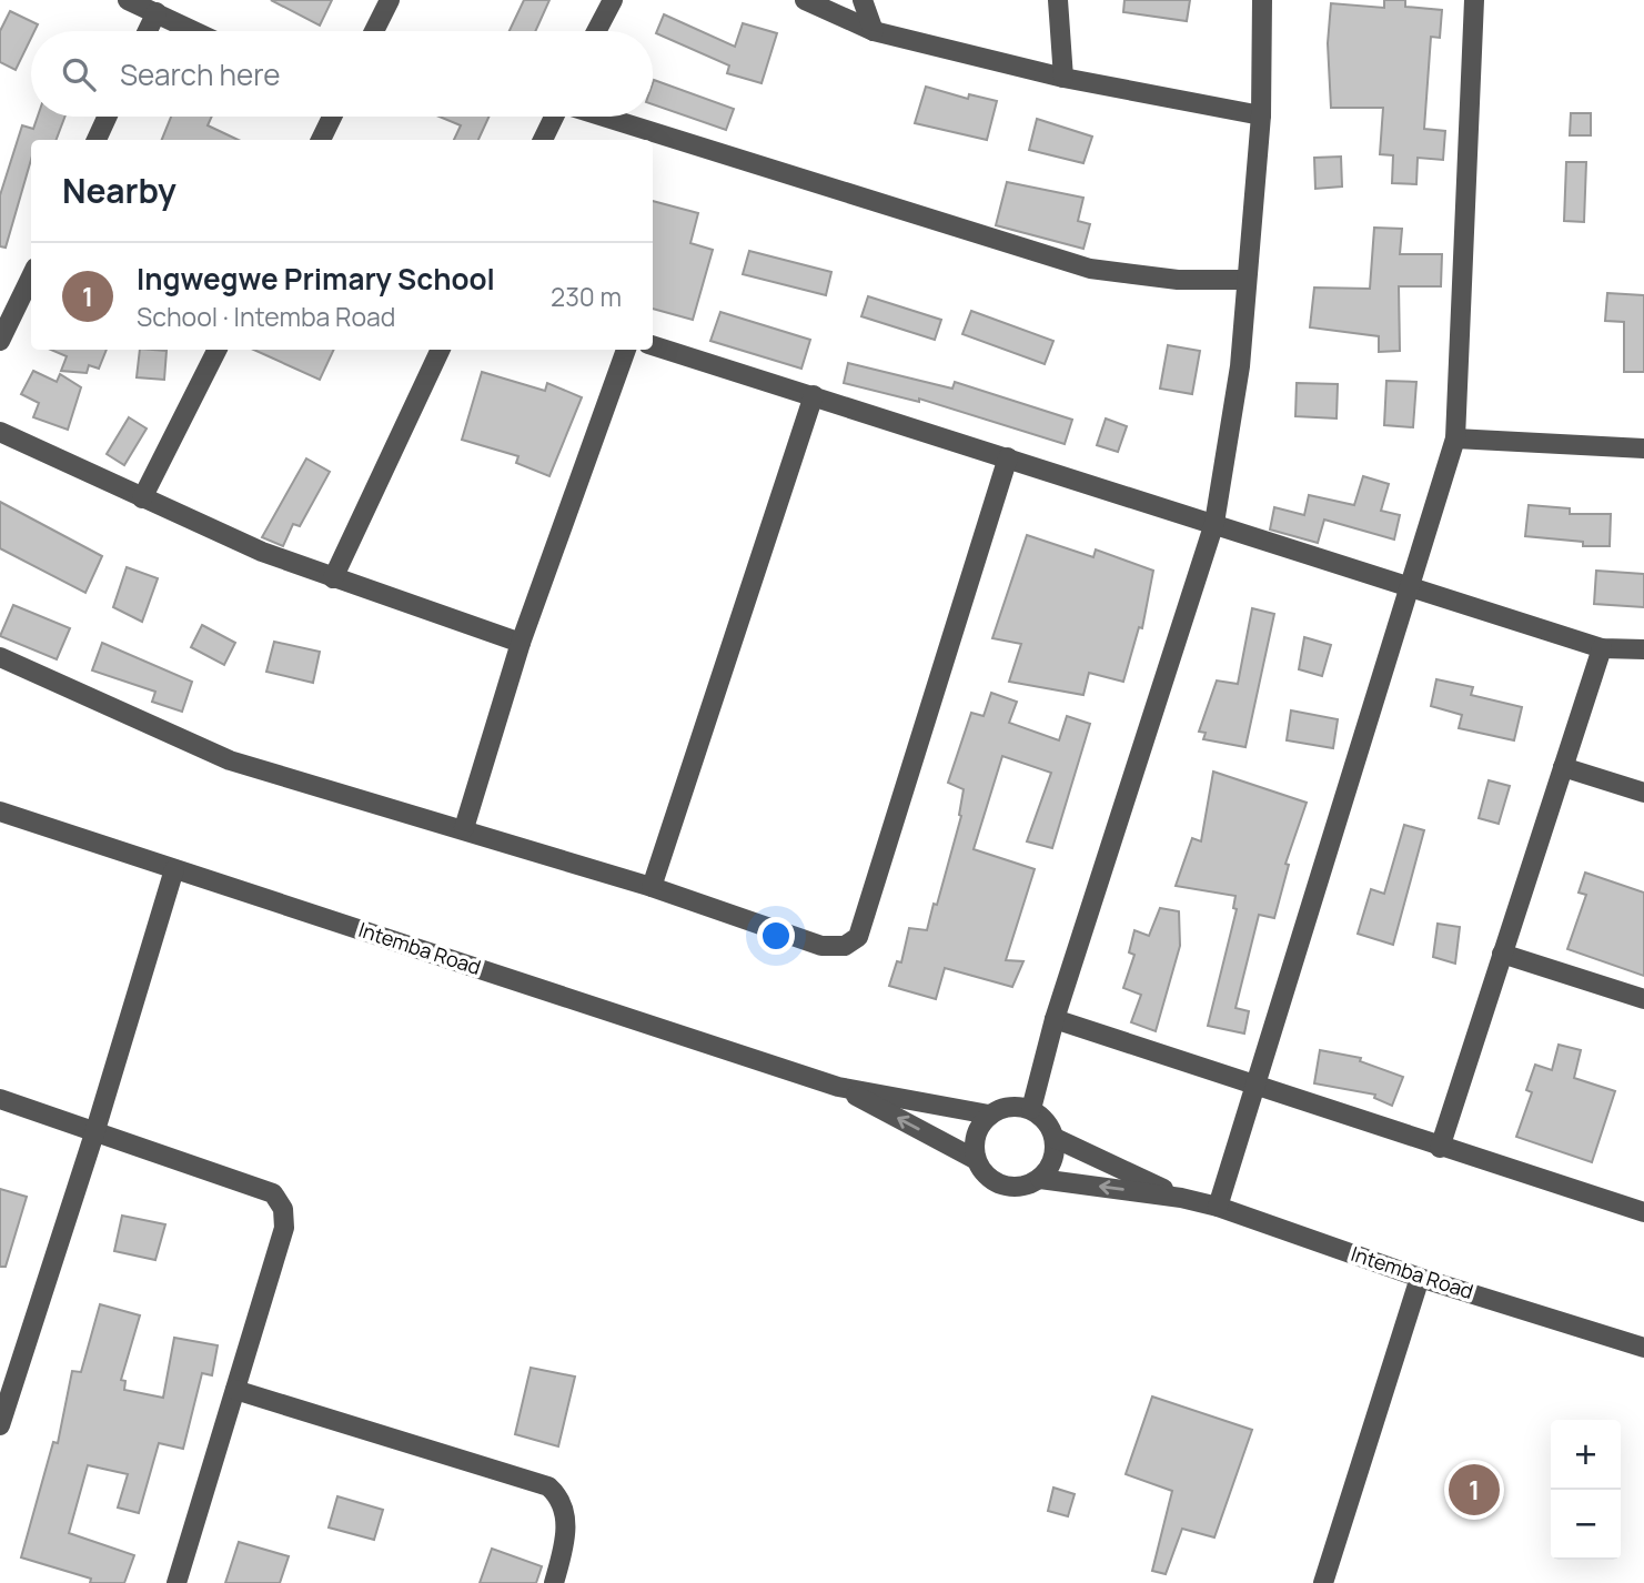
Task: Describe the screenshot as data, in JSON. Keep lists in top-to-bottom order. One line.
{"streets":{"street":["Intemba Road"]},"page":{"search":"Search here","heading":"Nearby","list":[{"mark":"1","name":"Ingwegwe Primary School","note":"School · Intemba Road","value":"230 m"}],"map_buttons":["+","−"],"pins":"1"}}
